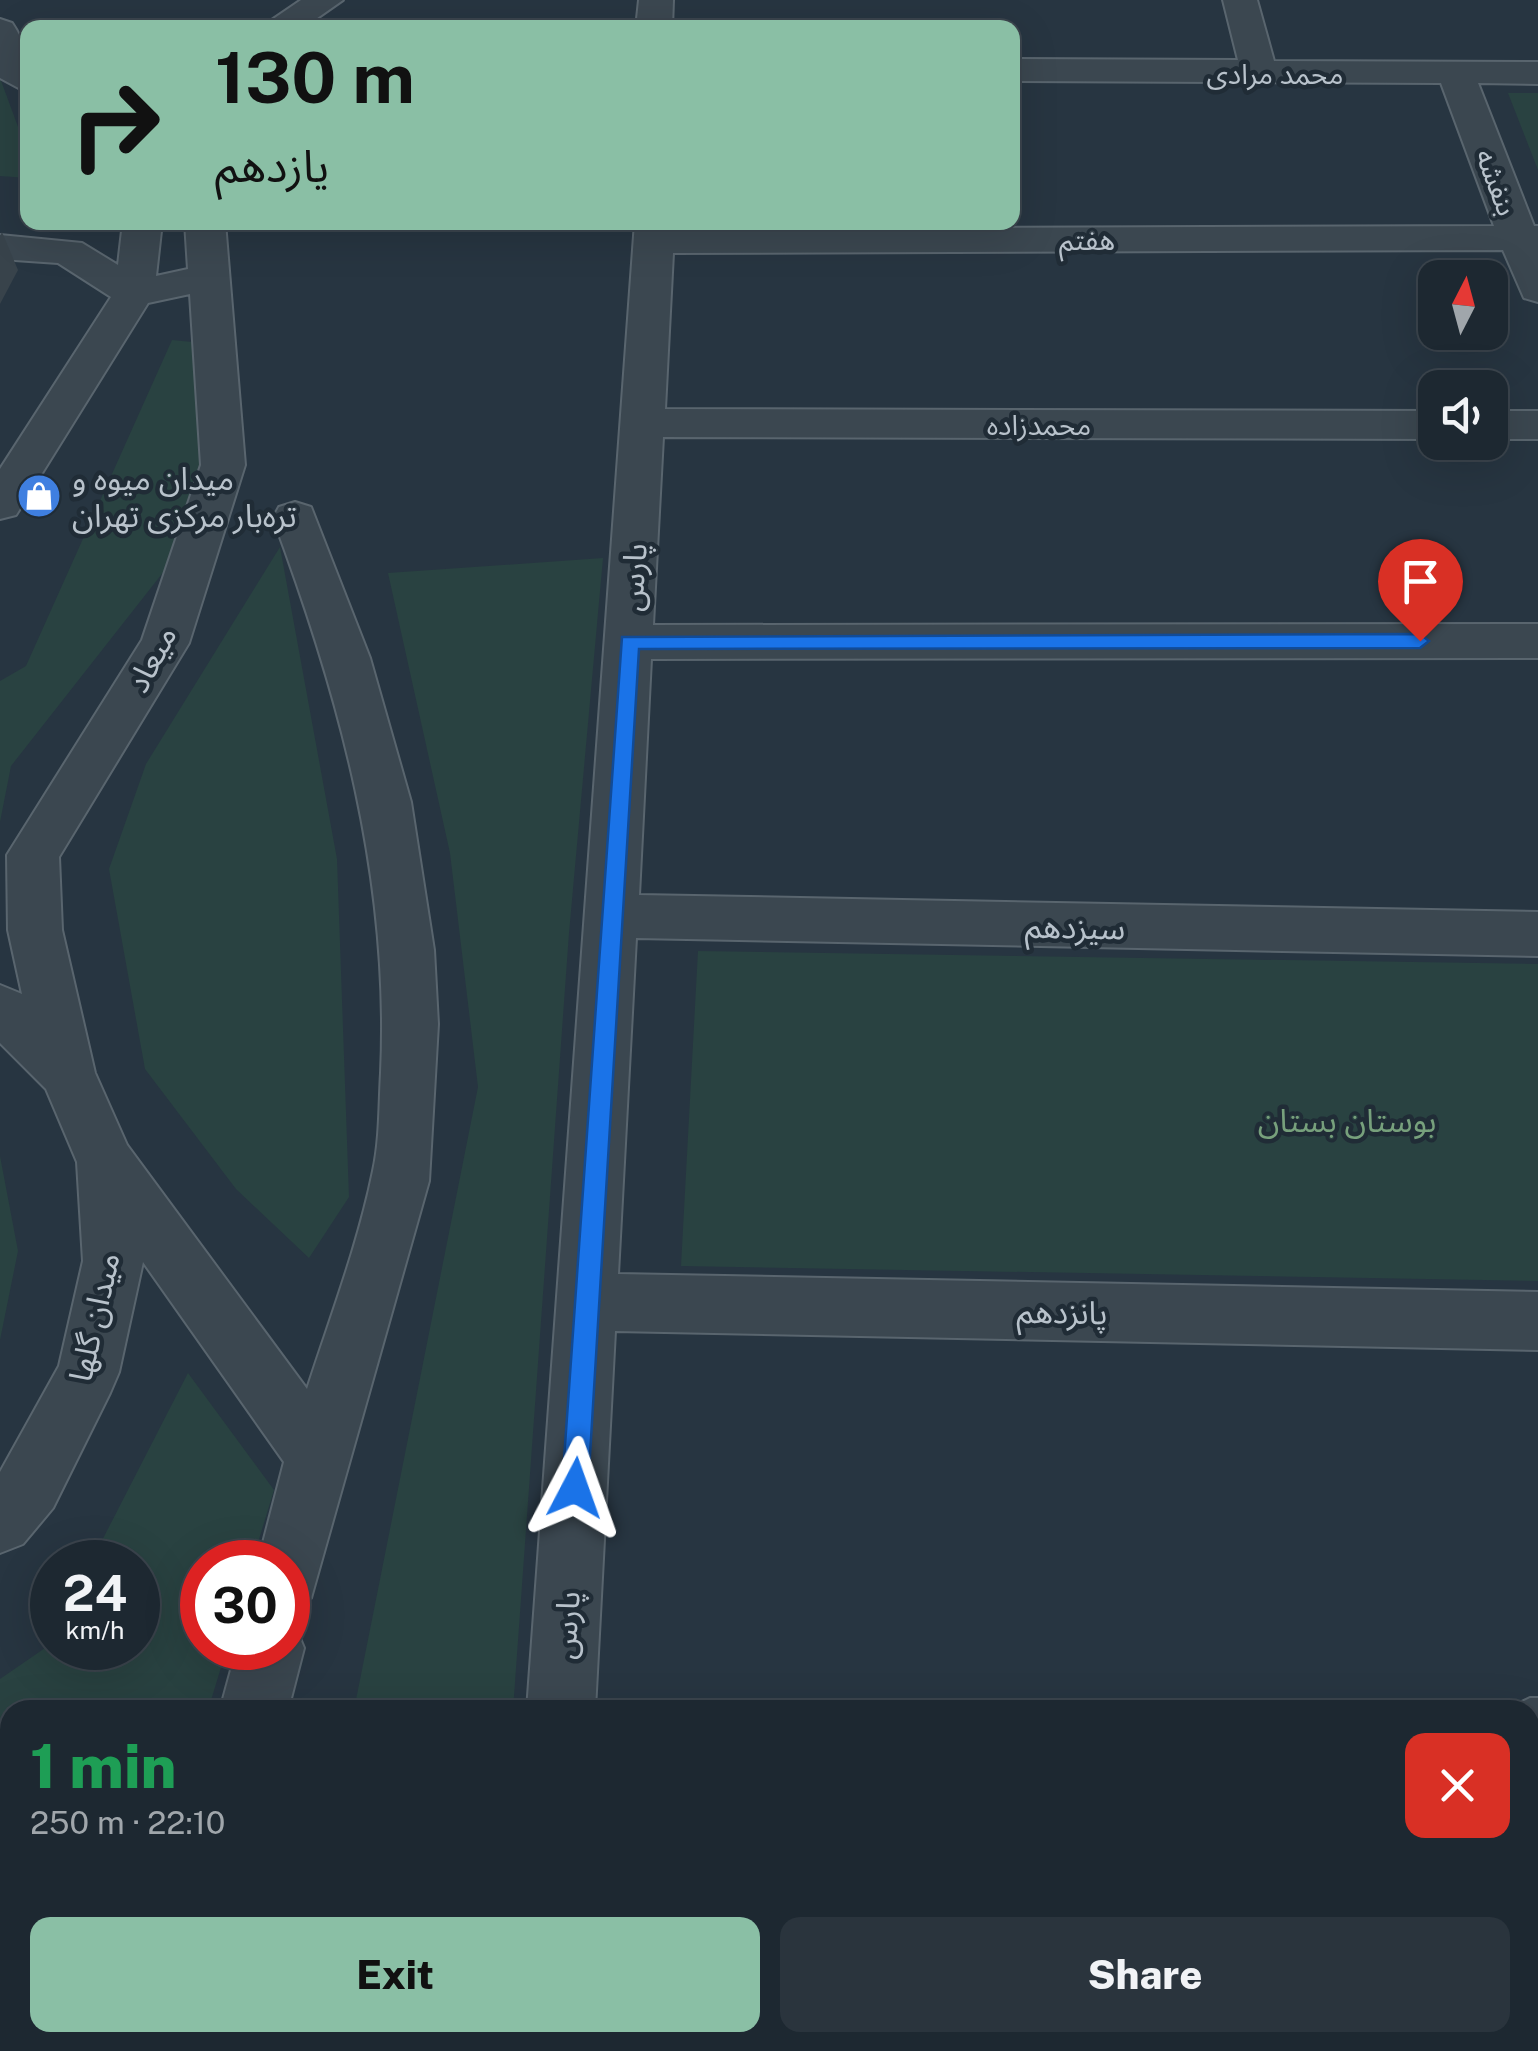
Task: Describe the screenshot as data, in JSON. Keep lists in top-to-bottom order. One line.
{"streets":{"street":["محمد مرادی","بنفشه","هفتم","محمدزاده","پارس","میعاد","سیزدهم","پانزدهم","میدان گلها"]},"crossings":[["محمد مرادی","بنفشه"],["بنفشه","هفتم"],["هفتم","پارس"],["محمدزاده","پارس"],["پارس","سیزدهم"],["پارس","پانزدهم"],["میعاد","میدان گلها"]],"parks":["بوستان بستان"],"places":{"shop":["میدان میوه و تره‌بار مرکزی تهران"]},"north":"top","page":{"turn":["130 m","یازدهم"],"speed":"24 km/h","limit":"30","heading":["1 min","250 m · 22:10"],"buttons":["Exit","Share"]}}
